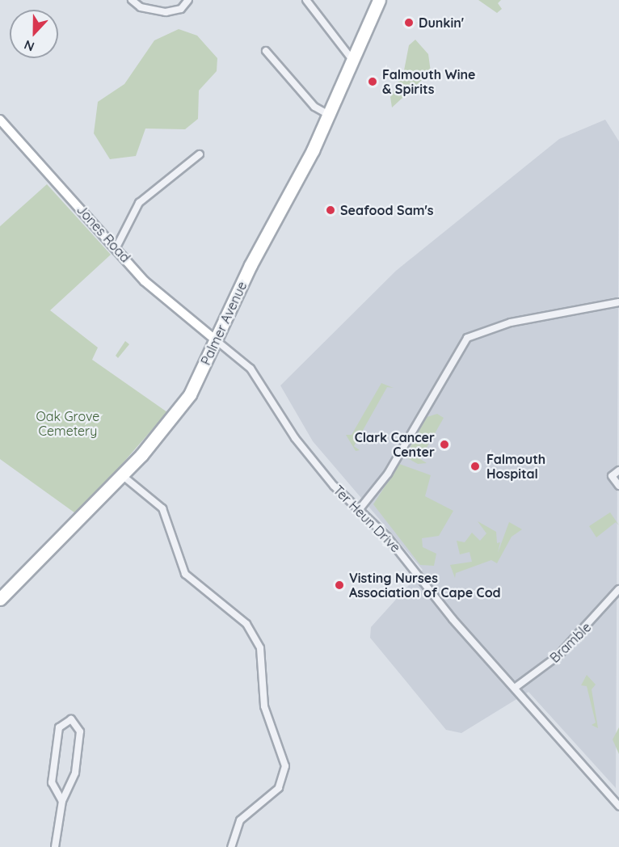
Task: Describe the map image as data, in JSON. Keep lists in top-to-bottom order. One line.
{"streets":{"highway":["Palmer Avenue"],"main road":["Jones Road"],"street":["Ter Heun Drive","Bramble"]},"crossings":[["Jones Road","Palmer Avenue"],["Jones Road","Ter Heun Drive"],["Palmer Avenue","Ter Heun Drive"],["Ter Heun Drive","Bramble"]],"parks":["Oak Grove Cemetery"],"places":["Dunkin'","Falmouth Wine & Spirits","Seafood Sam's","Clark Cancer Center","Falmouth Hospital","Visting Nurses Association of Cape Cod"],"north":"bottom"}
